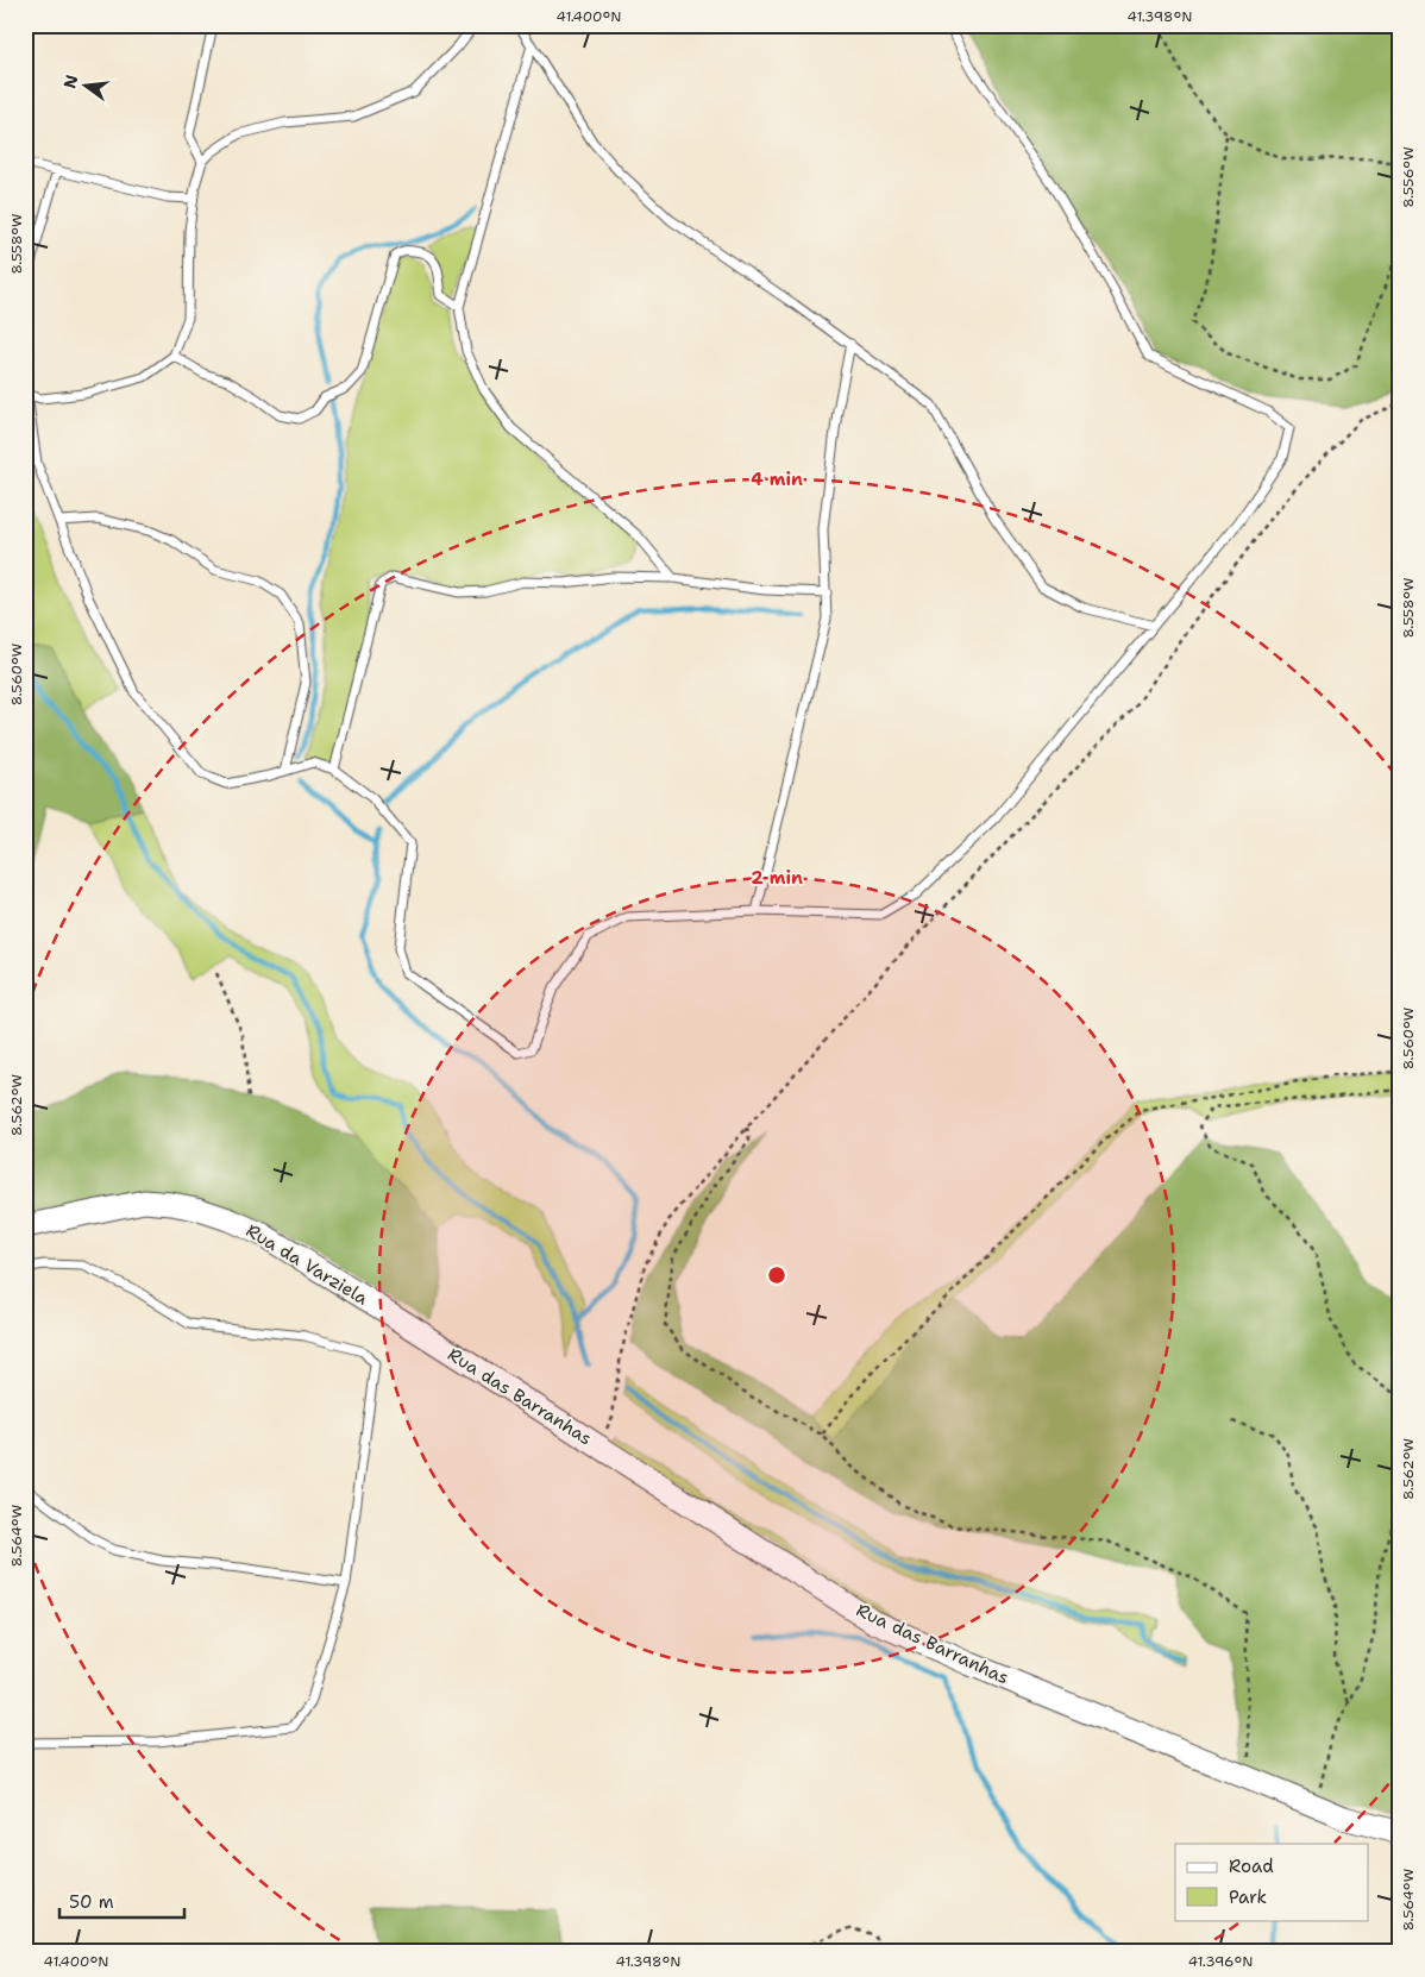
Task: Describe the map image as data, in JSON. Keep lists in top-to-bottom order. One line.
{"streets":{"main road":["Rua da Varziela","Rua das Barranhas"]},"crossings":[["Rua da Varziela","Rua das Barranhas"]],"legend":["Road","Park"],"scale_bar":"50 m","north":"left","coordinates":["41.400°N","41.398°N","8.556°W","8.558°W","8.560°W","8.562°W","8.564°W","41.396°N"],"rings":["4 min","2 min"]}
